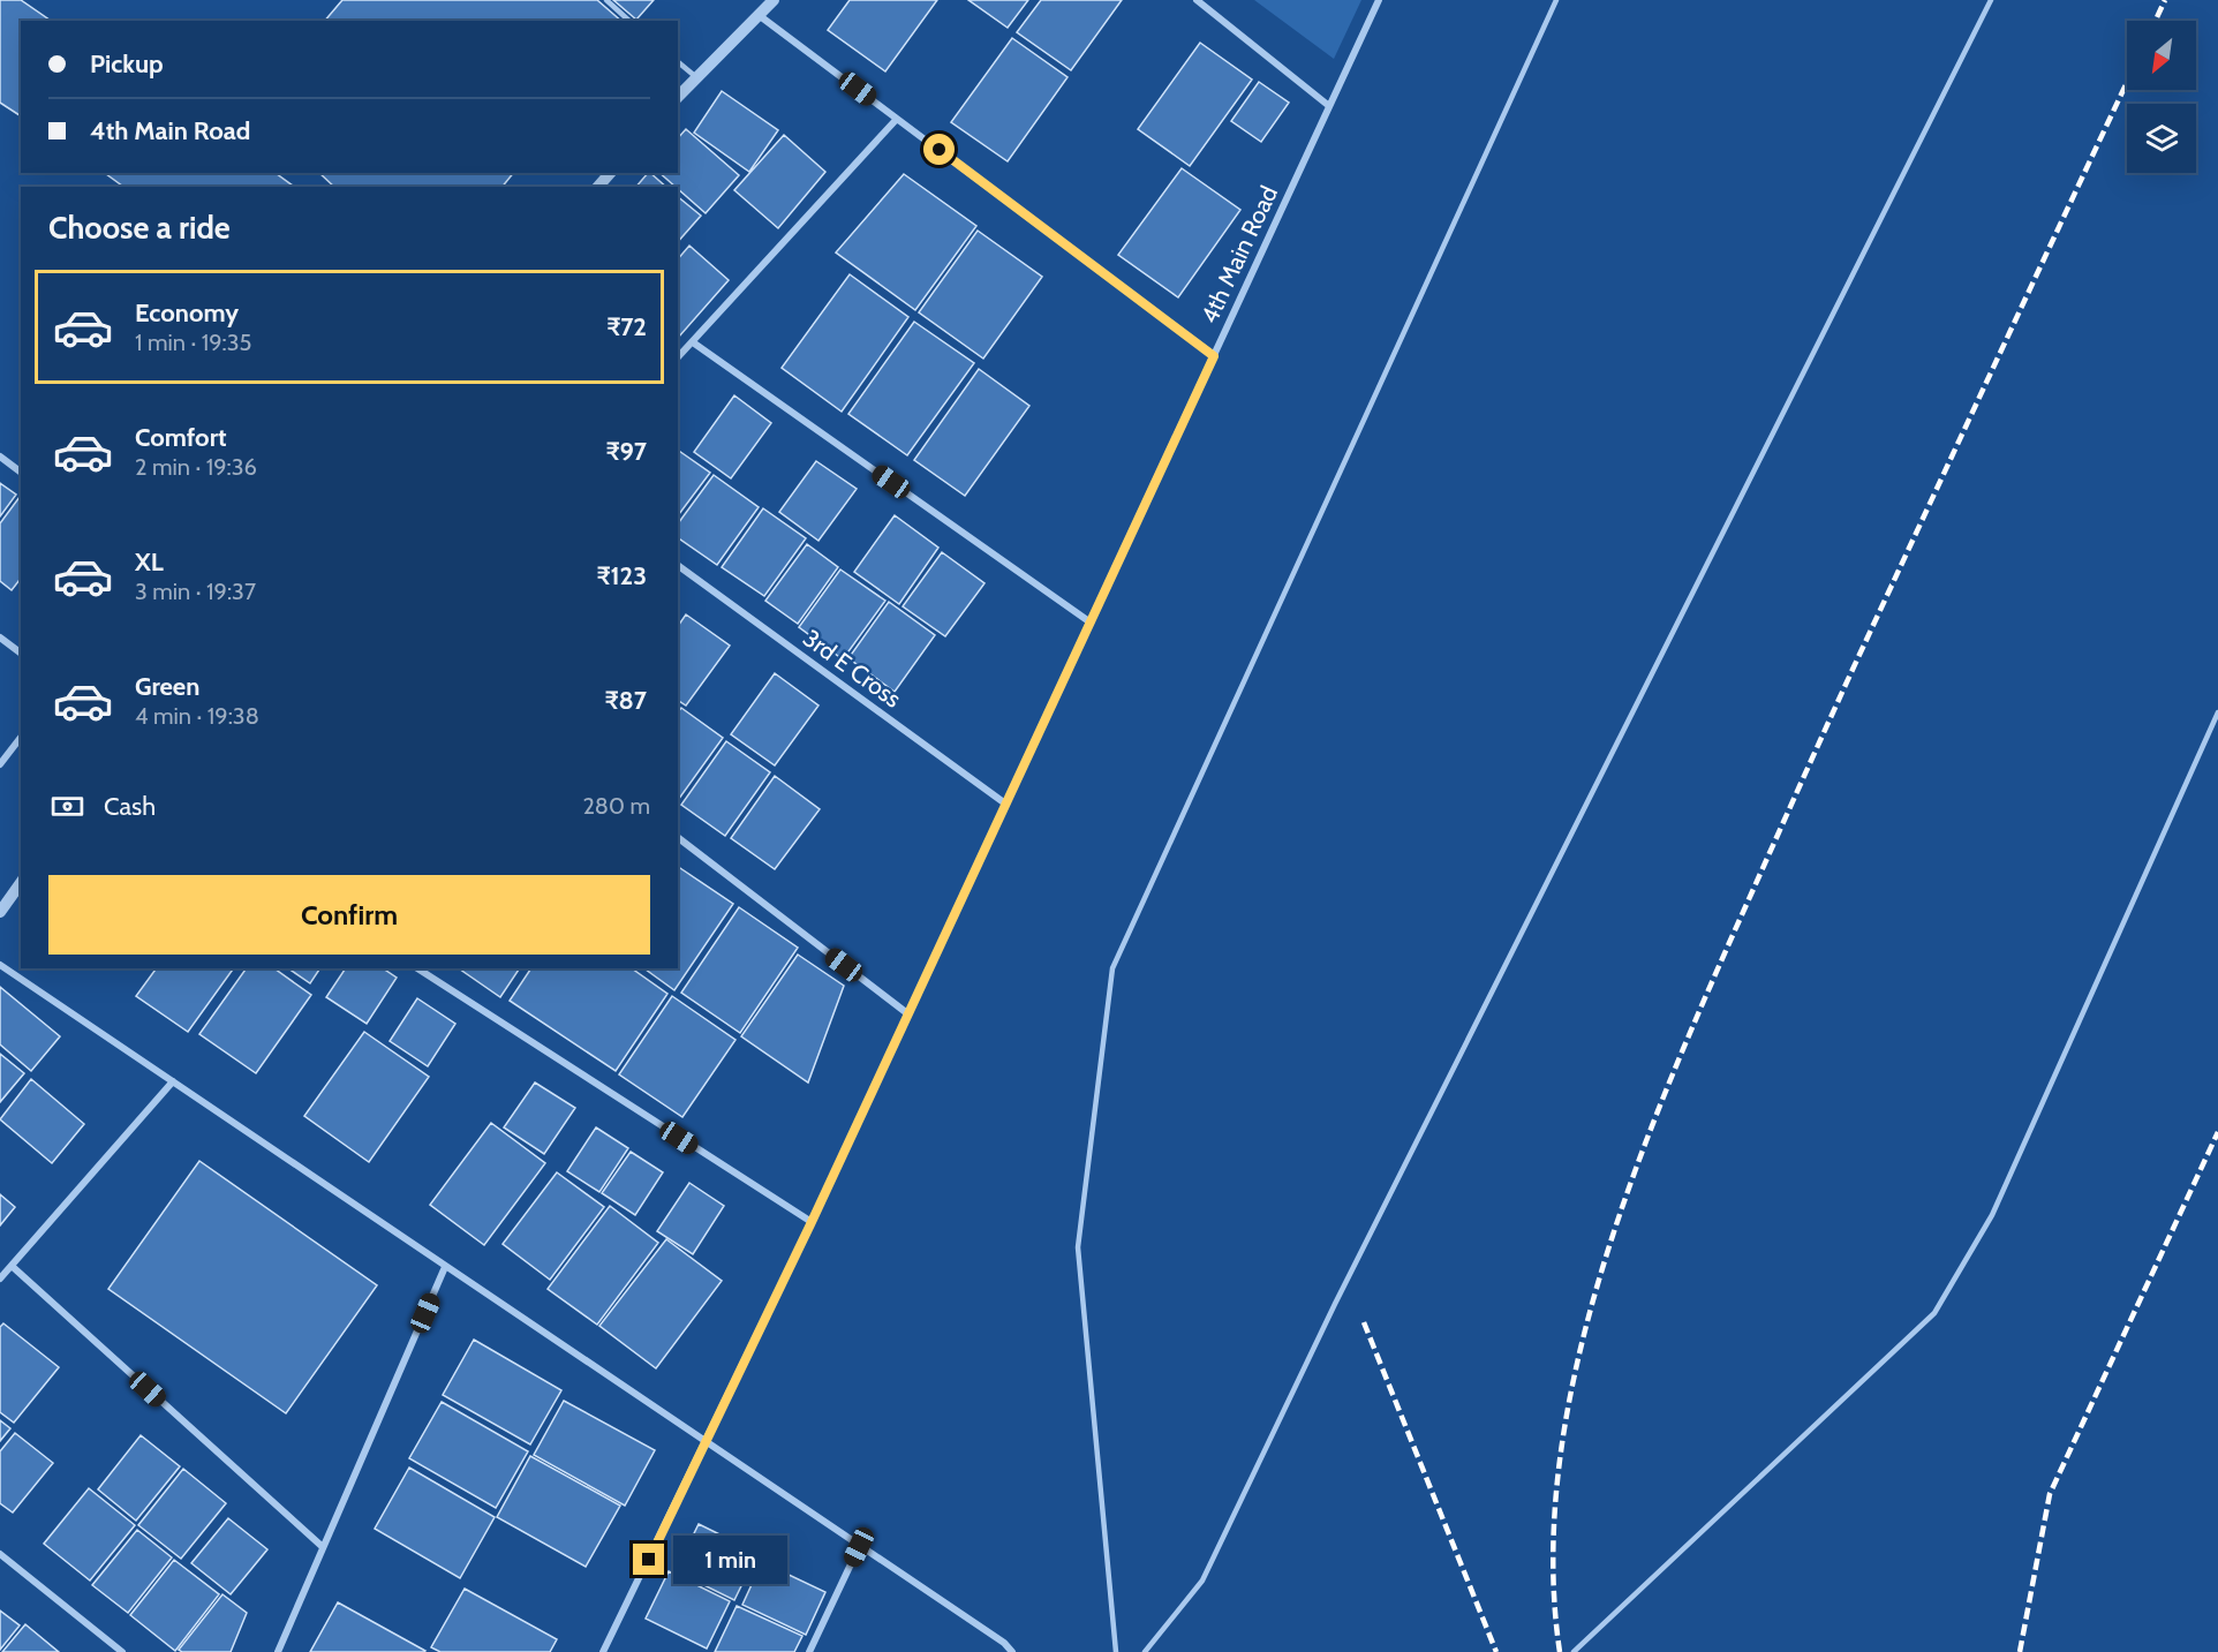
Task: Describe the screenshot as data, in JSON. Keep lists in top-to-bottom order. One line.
{"streets":{"street":["4th Main Road","3rd E Cross"]},"crossings":[["4th Main Road","3rd E Cross"]],"north":"bottom left","page":{"banner":["Pickup","4th Main Road"],"heading":"Choose a ride","list":[{"name":"Economy","note":"1 min · 19:35","value":"₹72"},{"name":"Comfort","note":"2 min · 19:36","value":"₹97"},{"name":"XL","note":"3 min · 19:37","value":"₹123"},{"name":"Green","note":"4 min · 19:38","value":"₹87"}],"pay":["Cash","280 m"],"buttons":"Confirm","bubble":"1 min"}}
